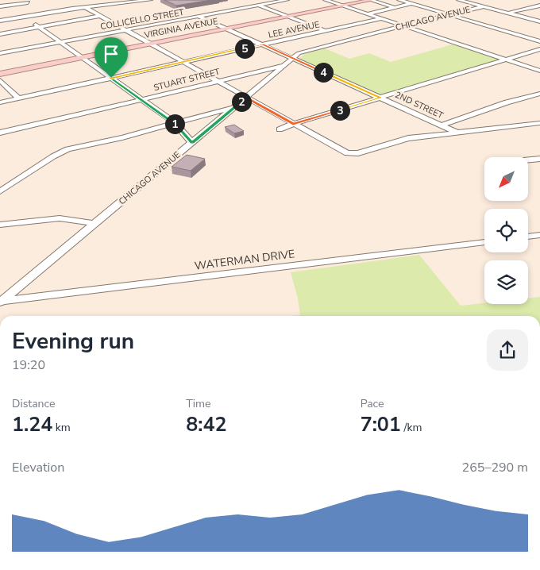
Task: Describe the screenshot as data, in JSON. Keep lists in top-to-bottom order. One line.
{"streets":{"main road":["VIRGINIA AVENUE"],"street":["CHICAGO AVENUE","COLLICELLO STREET","LEE AVENUE","STUART STREET","2ND STREET","WATERMAN DRIVE"]},"crossings":[["CHICAGO AVENUE","STUART STREET"],["CHICAGO AVENUE","2ND STREET"],["CHICAGO AVENUE","WATERMAN DRIVE"],["COLLICELLO STREET","2ND STREET"],["VIRGINIA AVENUE","2ND STREET"],["LEE AVENUE","2ND STREET"]],"north":"bottom left","page":{"pins":["5","4","2","3","1"],"heading":["Evening run","19:20"],"stats":[["Distance","1.24 km"],["Time","8:42"],["Pace","7:01 /km"]],"chart":["Elevation","265–290 m"]}}
